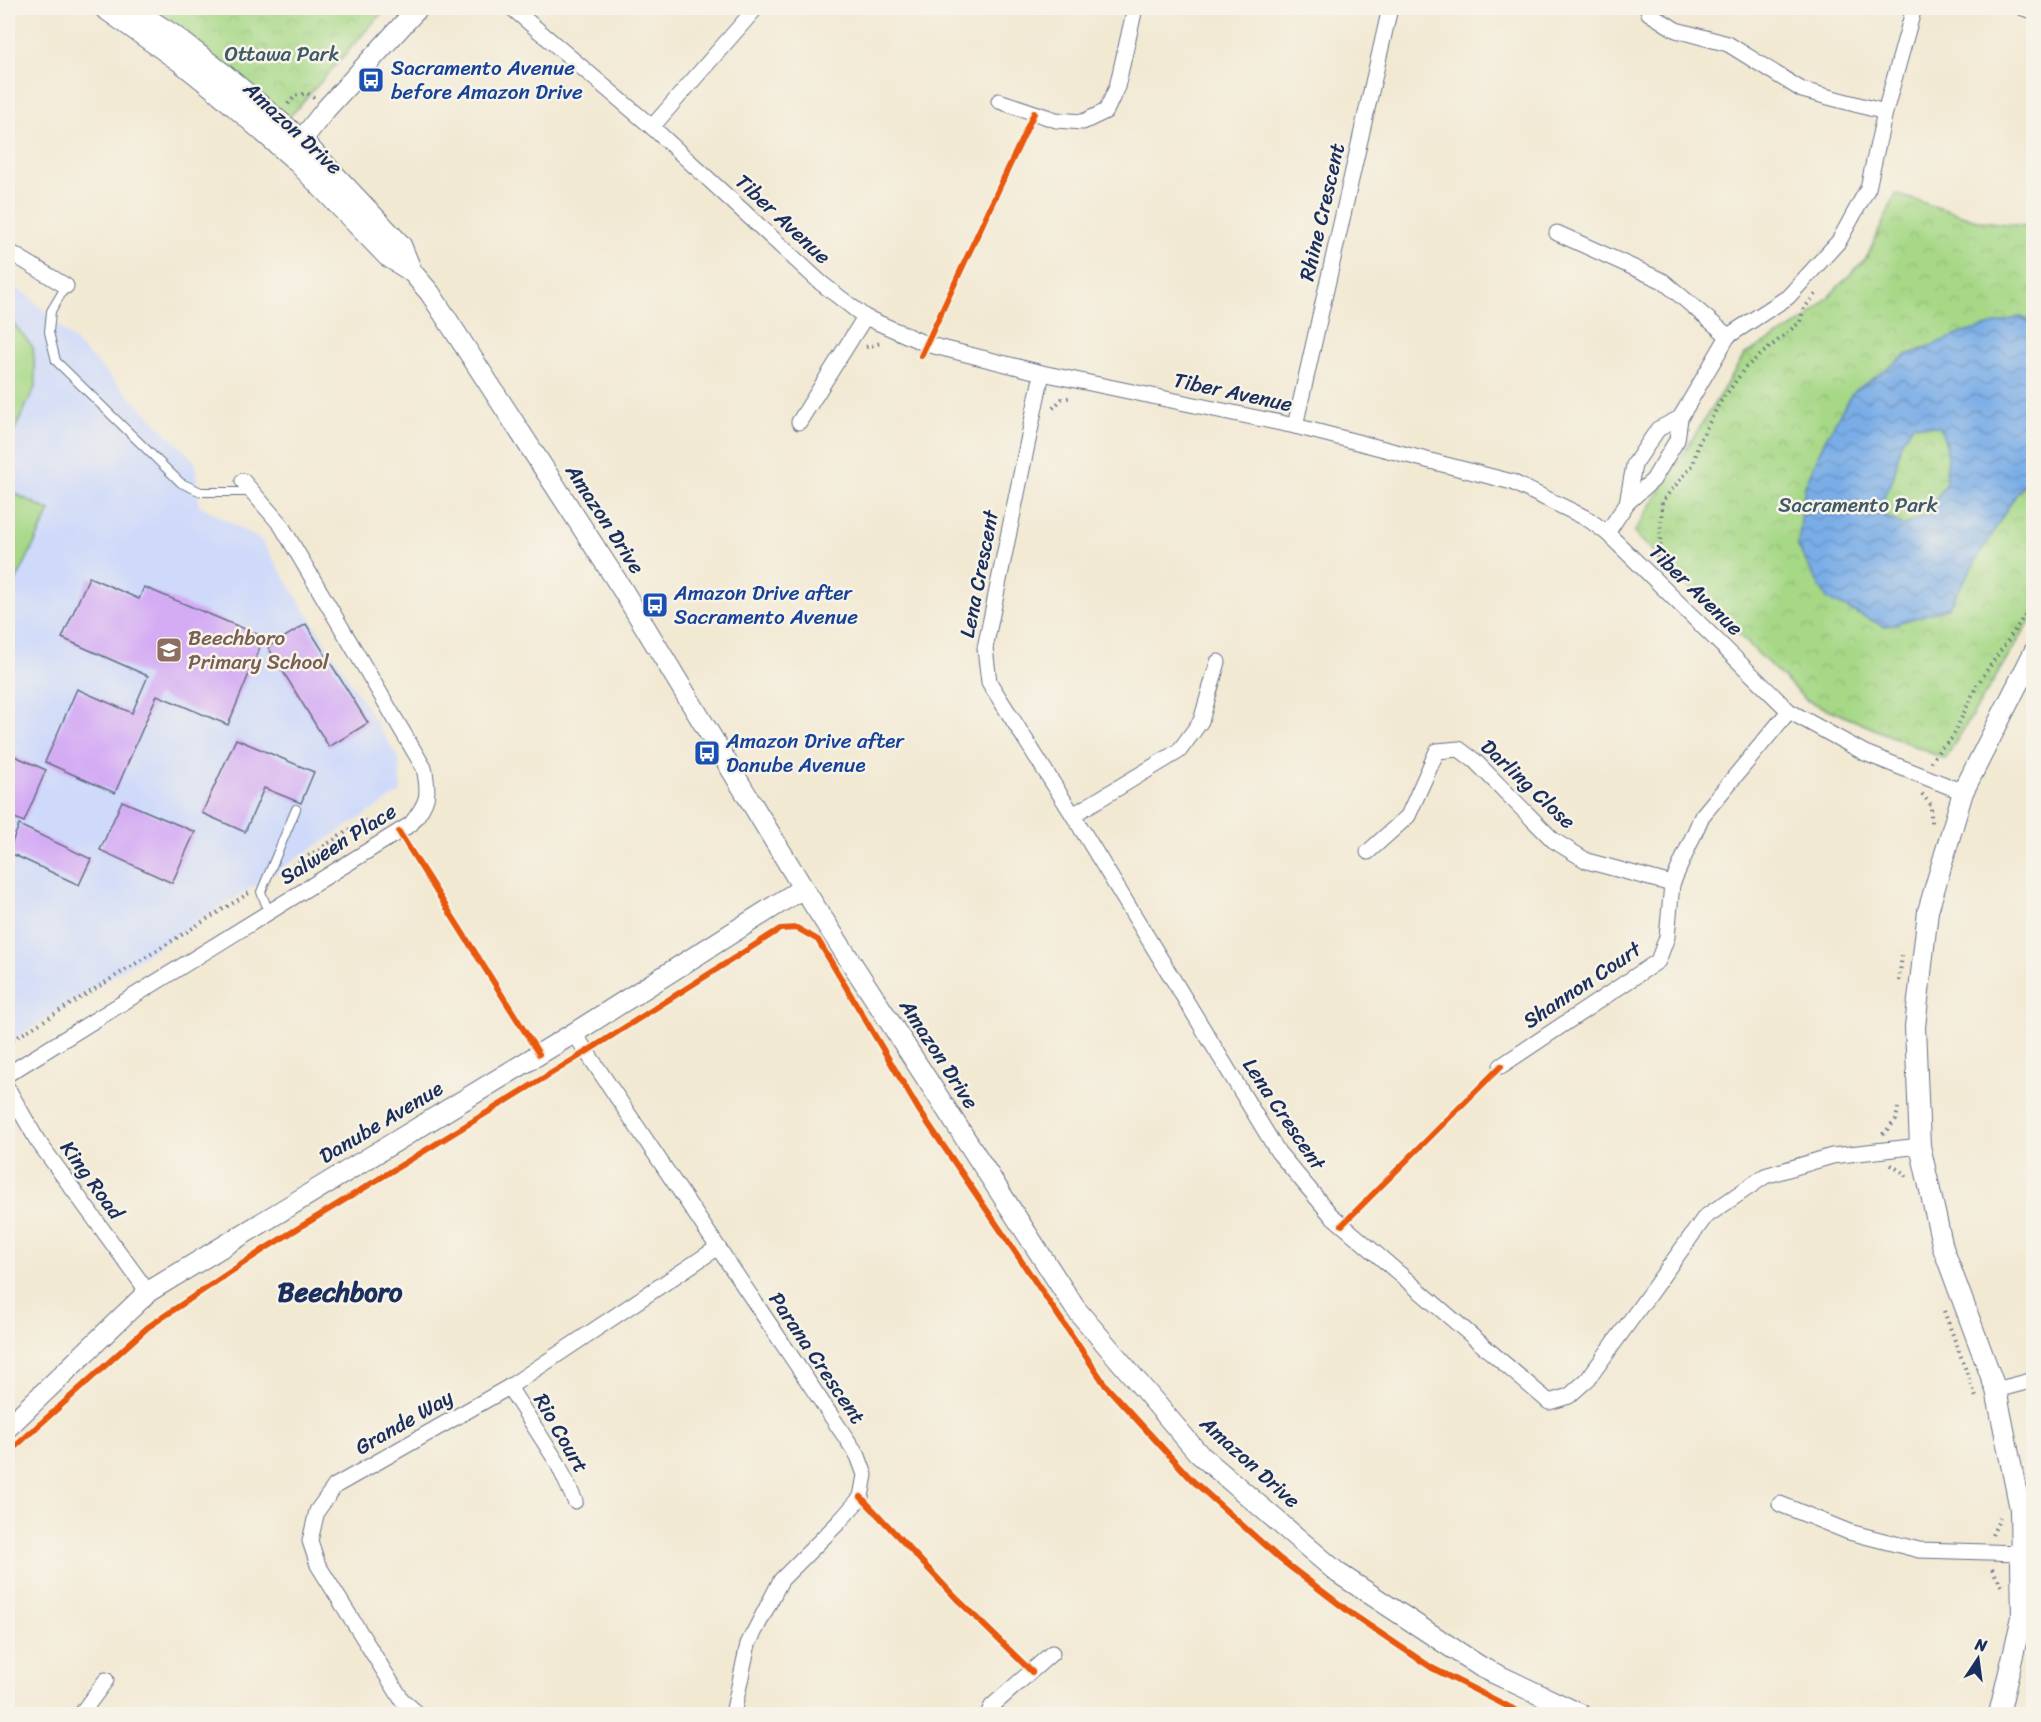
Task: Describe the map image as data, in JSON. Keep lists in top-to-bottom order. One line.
{"streets":{"street":["Amazon Drive","Rhine Crescent","Tiber Avenue","Lena Crescent","Darling Close","Salween Place","Shannon Court","Danube Avenue","King Road","Parana Crescent","Grande Way","Rio Court"]},"crossings":[["Amazon Drive","Danube Avenue"],["Rhine Crescent","Tiber Avenue"],["Tiber Avenue","Lena Crescent"],["Tiber Avenue","Shannon Court"],["Darling Close","Shannon Court"],["Danube Avenue","King Road"],["Danube Avenue","Parana Crescent"],["Parana Crescent","Grande Way"],["Grande Way","Rio Court"]],"districts":["Beechboro"],"parks":["Ottawa Park","Sacramento Park"],"places":{"bus stop":["Sacramento Avenue before Amazon Drive","Amazon Drive after Sacramento Avenue","Amazon Drive after Danube Avenue"],"school or university":["Beechboro Primary School"]},"north":"top"}
